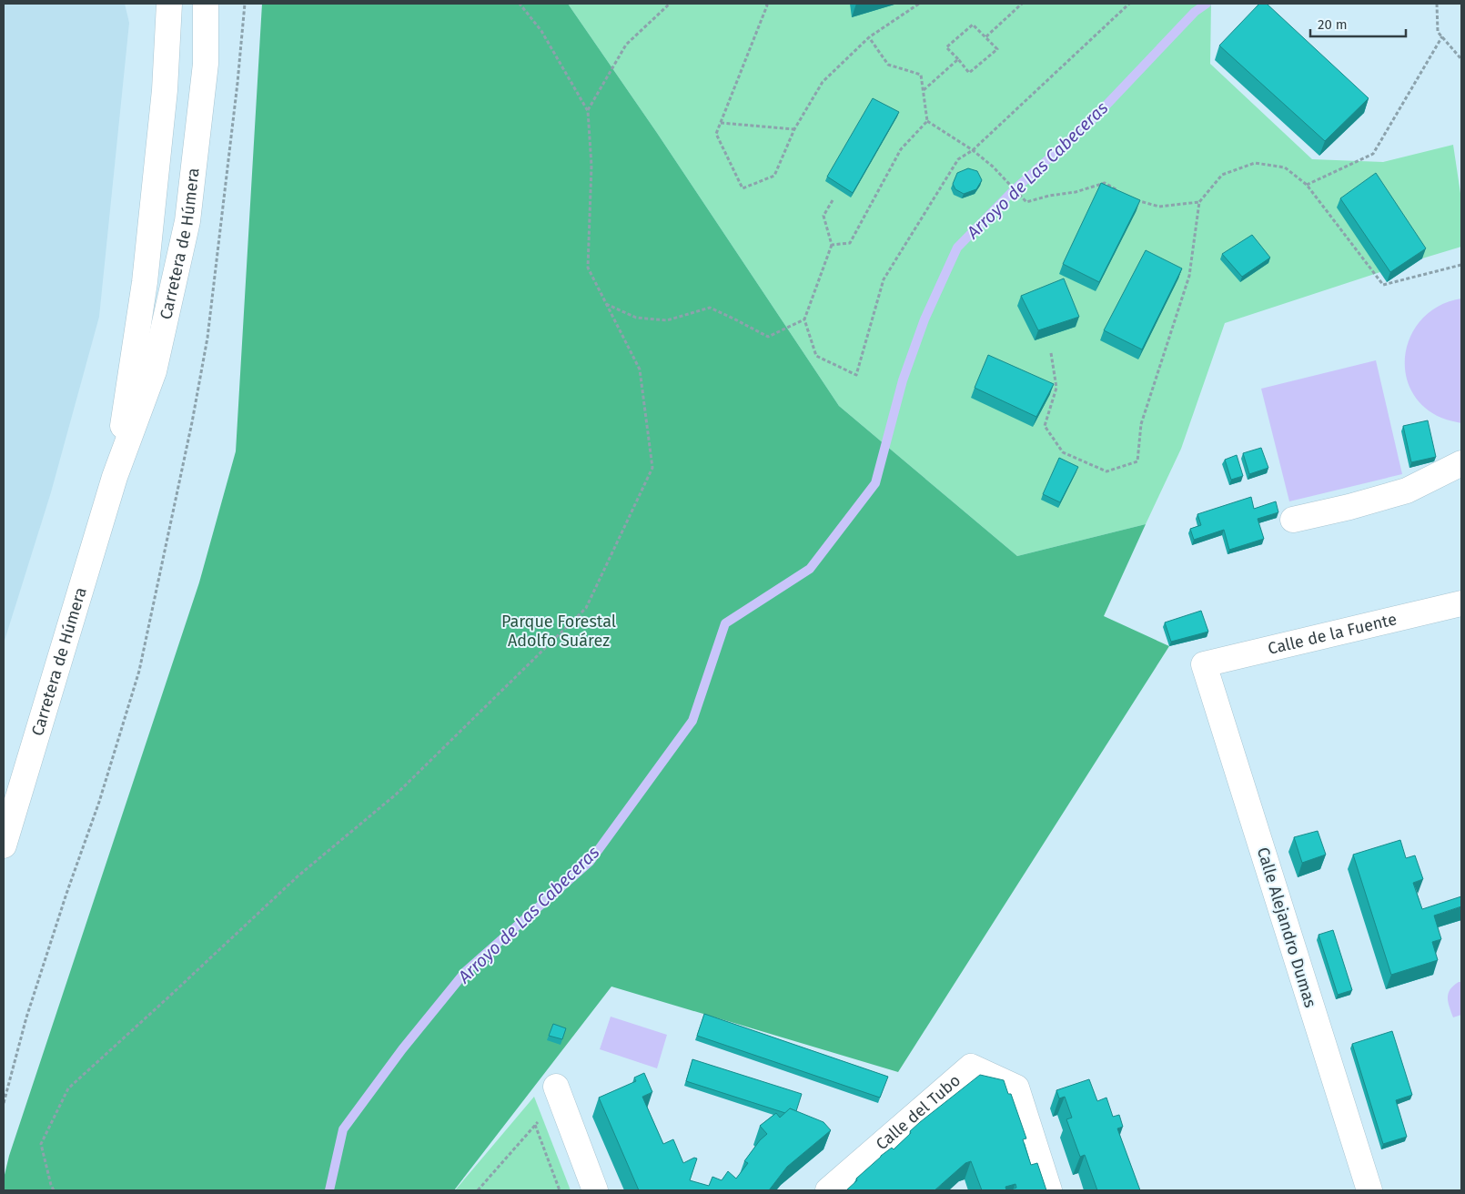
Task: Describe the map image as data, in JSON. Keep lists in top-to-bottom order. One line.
{"streets":{"main road":["Carretera de Húmera","Calle de la Fuente","Calle Alejandro Dumas","Calle del Tubo"]},"crossings":[["Calle de la Fuente","Calle Alejandro Dumas"]],"water":["Arroyo de Las Cabeceras"],"parks":["Parque Forestal Adolfo Suárez"],"scale_bar":"20 m"}
